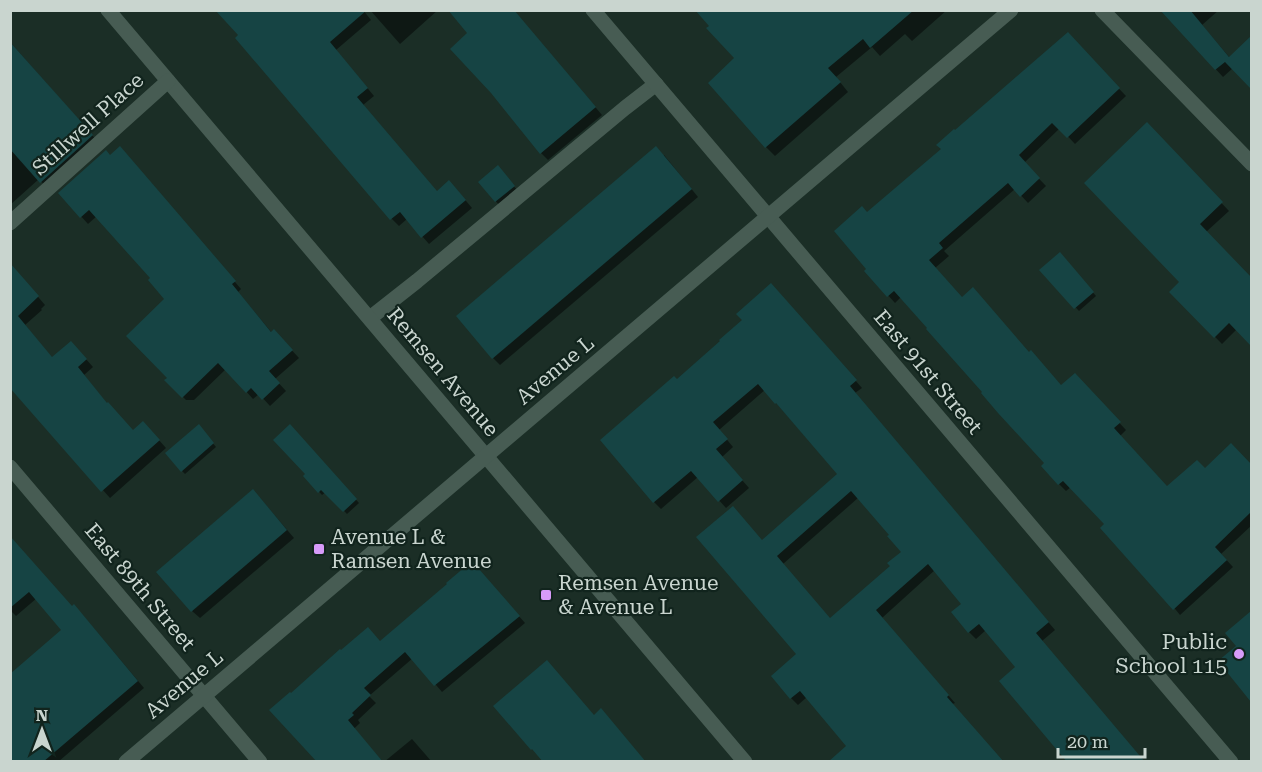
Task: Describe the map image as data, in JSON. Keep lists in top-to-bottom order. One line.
{"streets":{"street":["Stillwell Place","Avenue L","Remsen Avenue","East 91st Street","East 89th Street"]},"crossings":[["Stillwell Place","Remsen Avenue"],["Avenue L","Remsen Avenue"],["Avenue L","East 91st Street"],["Avenue L","East 89th Street"]],"places":{"transit":["Avenue L & Ramsen Avenue","Remsen Avenue & Avenue L"],"other":["Public School 115"]},"scale_bar":"20 m","north":"top"}
